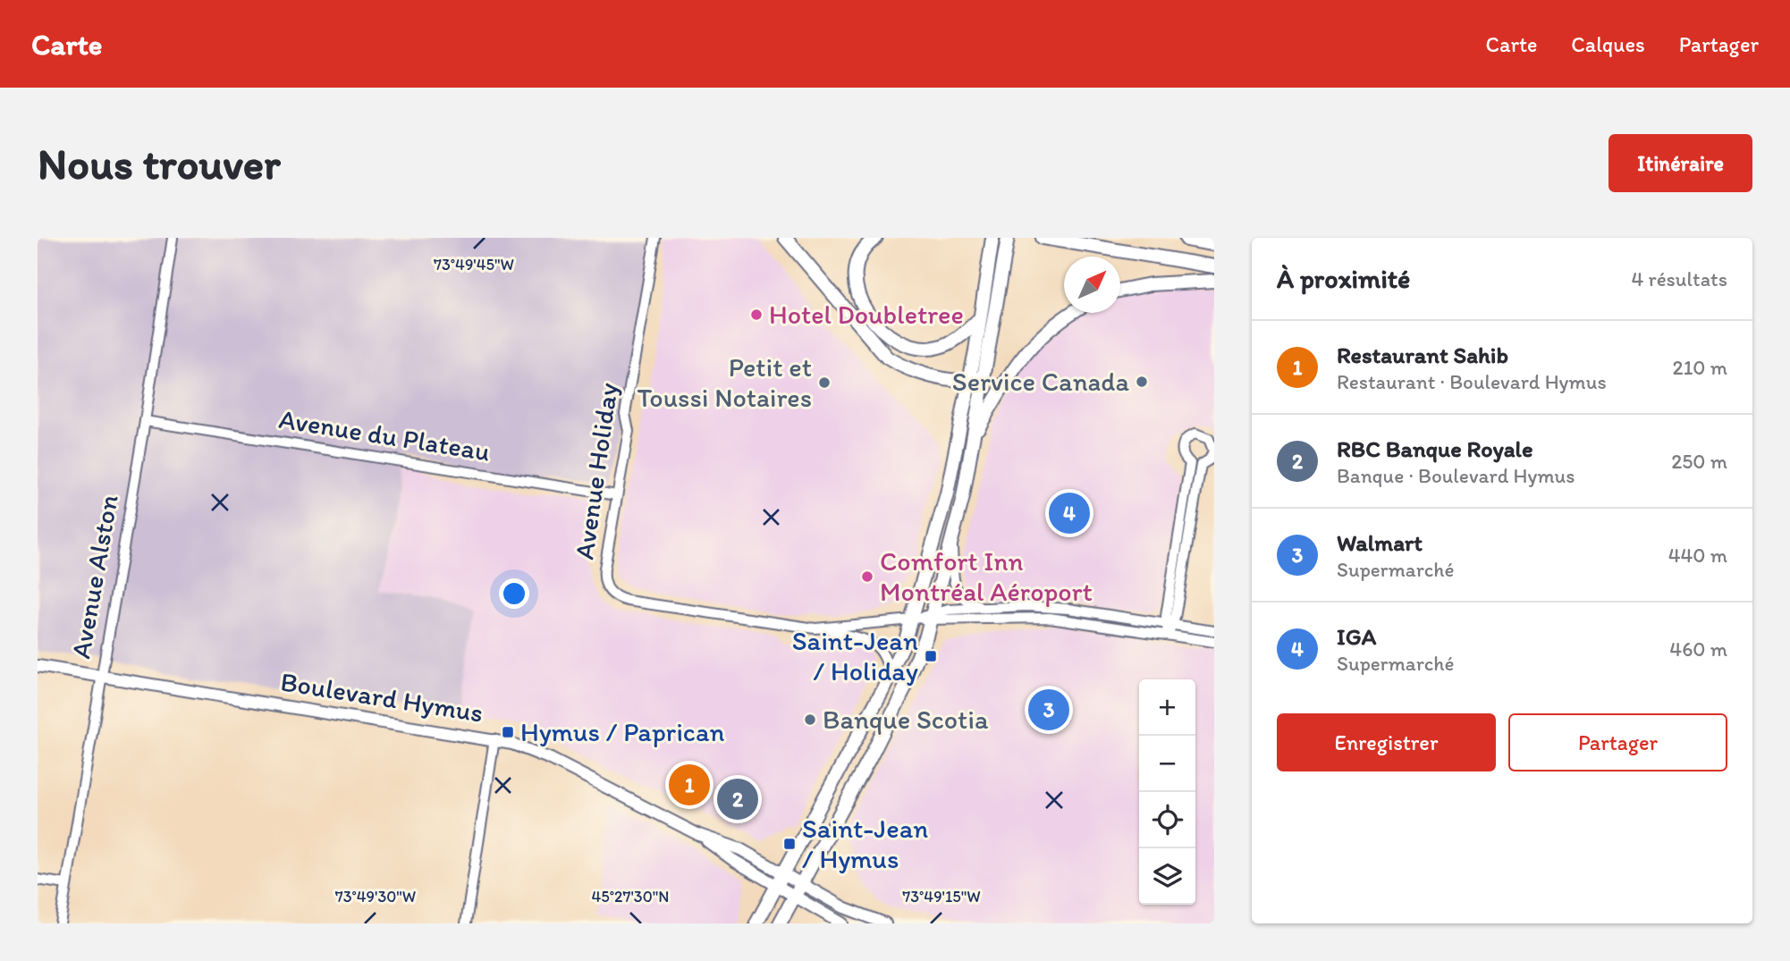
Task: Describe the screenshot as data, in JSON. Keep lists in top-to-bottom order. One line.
{"streets":{"street":["Avenue du Plateau","Avenue Holiday","Avenue Alston","Boulevard Hymus"]},"crossings":[["Avenue du Plateau","Avenue Holiday"],["Avenue du Plateau","Avenue Alston"],["Avenue Alston","Boulevard Hymus"]],"places":{"other":["Hotel Doubletree","Service Canada","Petit et Toussi Notaires","Comfort Inn Montréal Aéroport","Banque Scotia"],"transit":["Saint-Jean / Holiday","Hymus / Paprican","Saint-Jean / Hymus"]},"north":"top right","page":{"header":"Carte","nav":["Carte","Calques","Partager"],"buttons":["Itinéraire",["Enregistrer","Partager"]],"title":"Nous trouver","heading":["À proximité","4 résultats"],"list":[{"mark":"1","name":"Restaurant Sahib","note":"Restaurant · Boulevard Hymus","value":"210 m"},{"mark":"2","name":"RBC Banque Royale","note":"Banque · Boulevard Hymus","value":"250 m"},{"mark":"3","name":"Walmart","note":"Supermarché","value":"440 m"},{"mark":"4","name":"IGA","note":"Supermarché","value":"460 m"}],"pins":["4","3","1","2"],"map_buttons":["+","−"]},"coordinates":["73°49'45\"W","73°49'30\"W","45°27'30\"N","73°49'15\"W"]}
